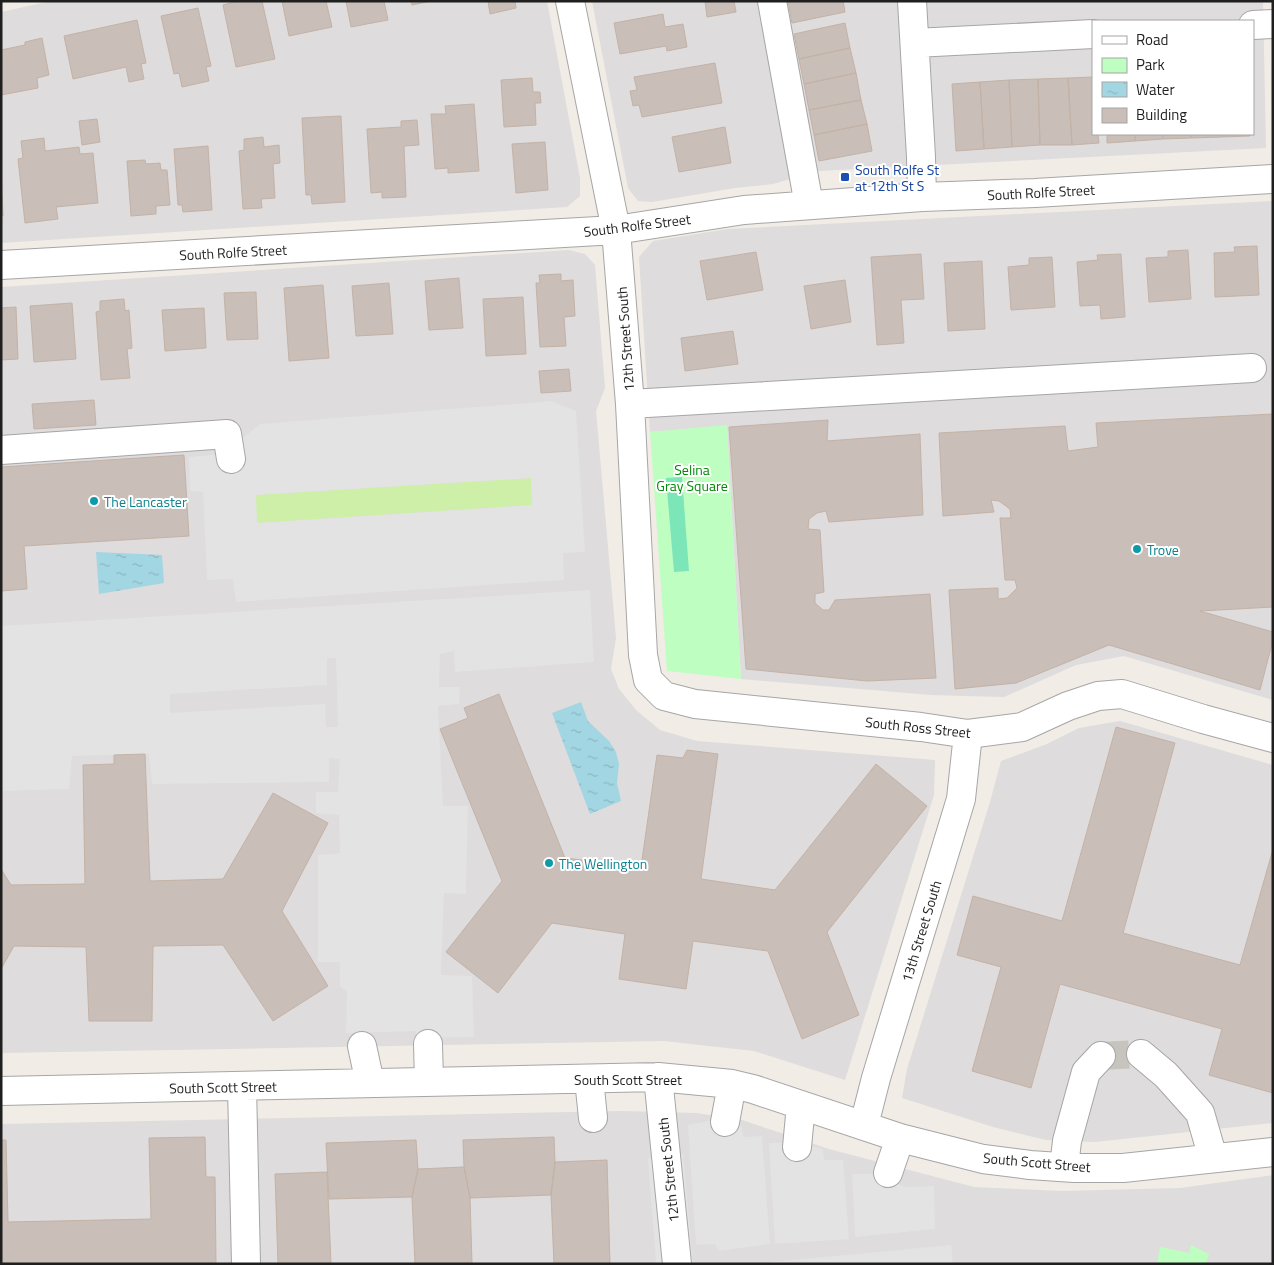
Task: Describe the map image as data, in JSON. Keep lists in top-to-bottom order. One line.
{"streets":{"street":["South Rolfe Street","12th Street South","South Ross Street","13th Street South","South Scott Street"]},"crossings":[["South Rolfe Street","12th Street South"],["12th Street South","South Ross Street"],["12th Street South","South Scott Street"],["South Ross Street","13th Street South"],["13th Street South","South Scott Street"]],"parks":["Selina Gray Square"],"places":{"transit":["South Rolfe St at 12th St S"],"other":["The Lancaster","Trove","The Wellington"]},"legend":["Road","Park","Water","Building"]}
